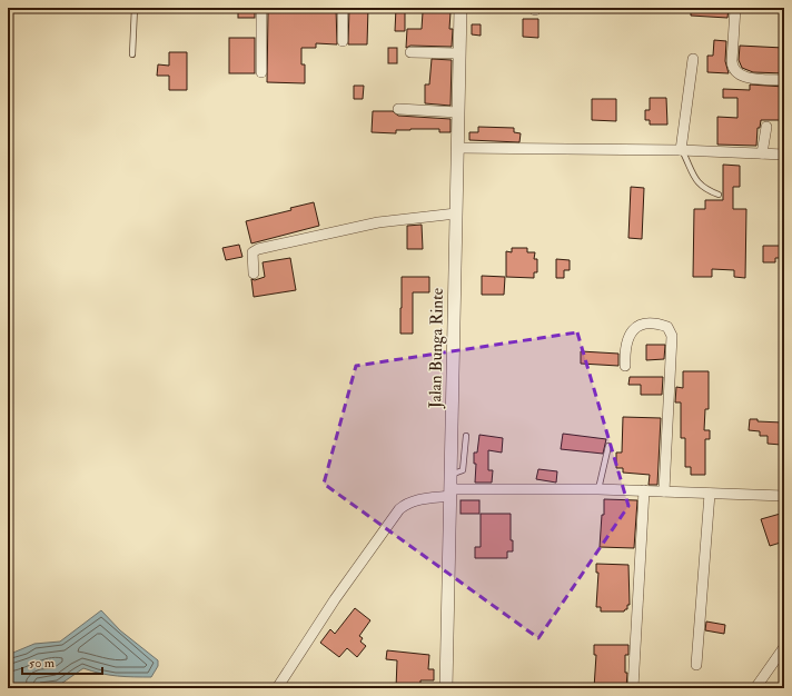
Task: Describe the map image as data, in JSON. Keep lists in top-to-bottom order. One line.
{"streets":{"street":["Jalan Bunga Rinte"]},"scale_bar":"50 m"}
